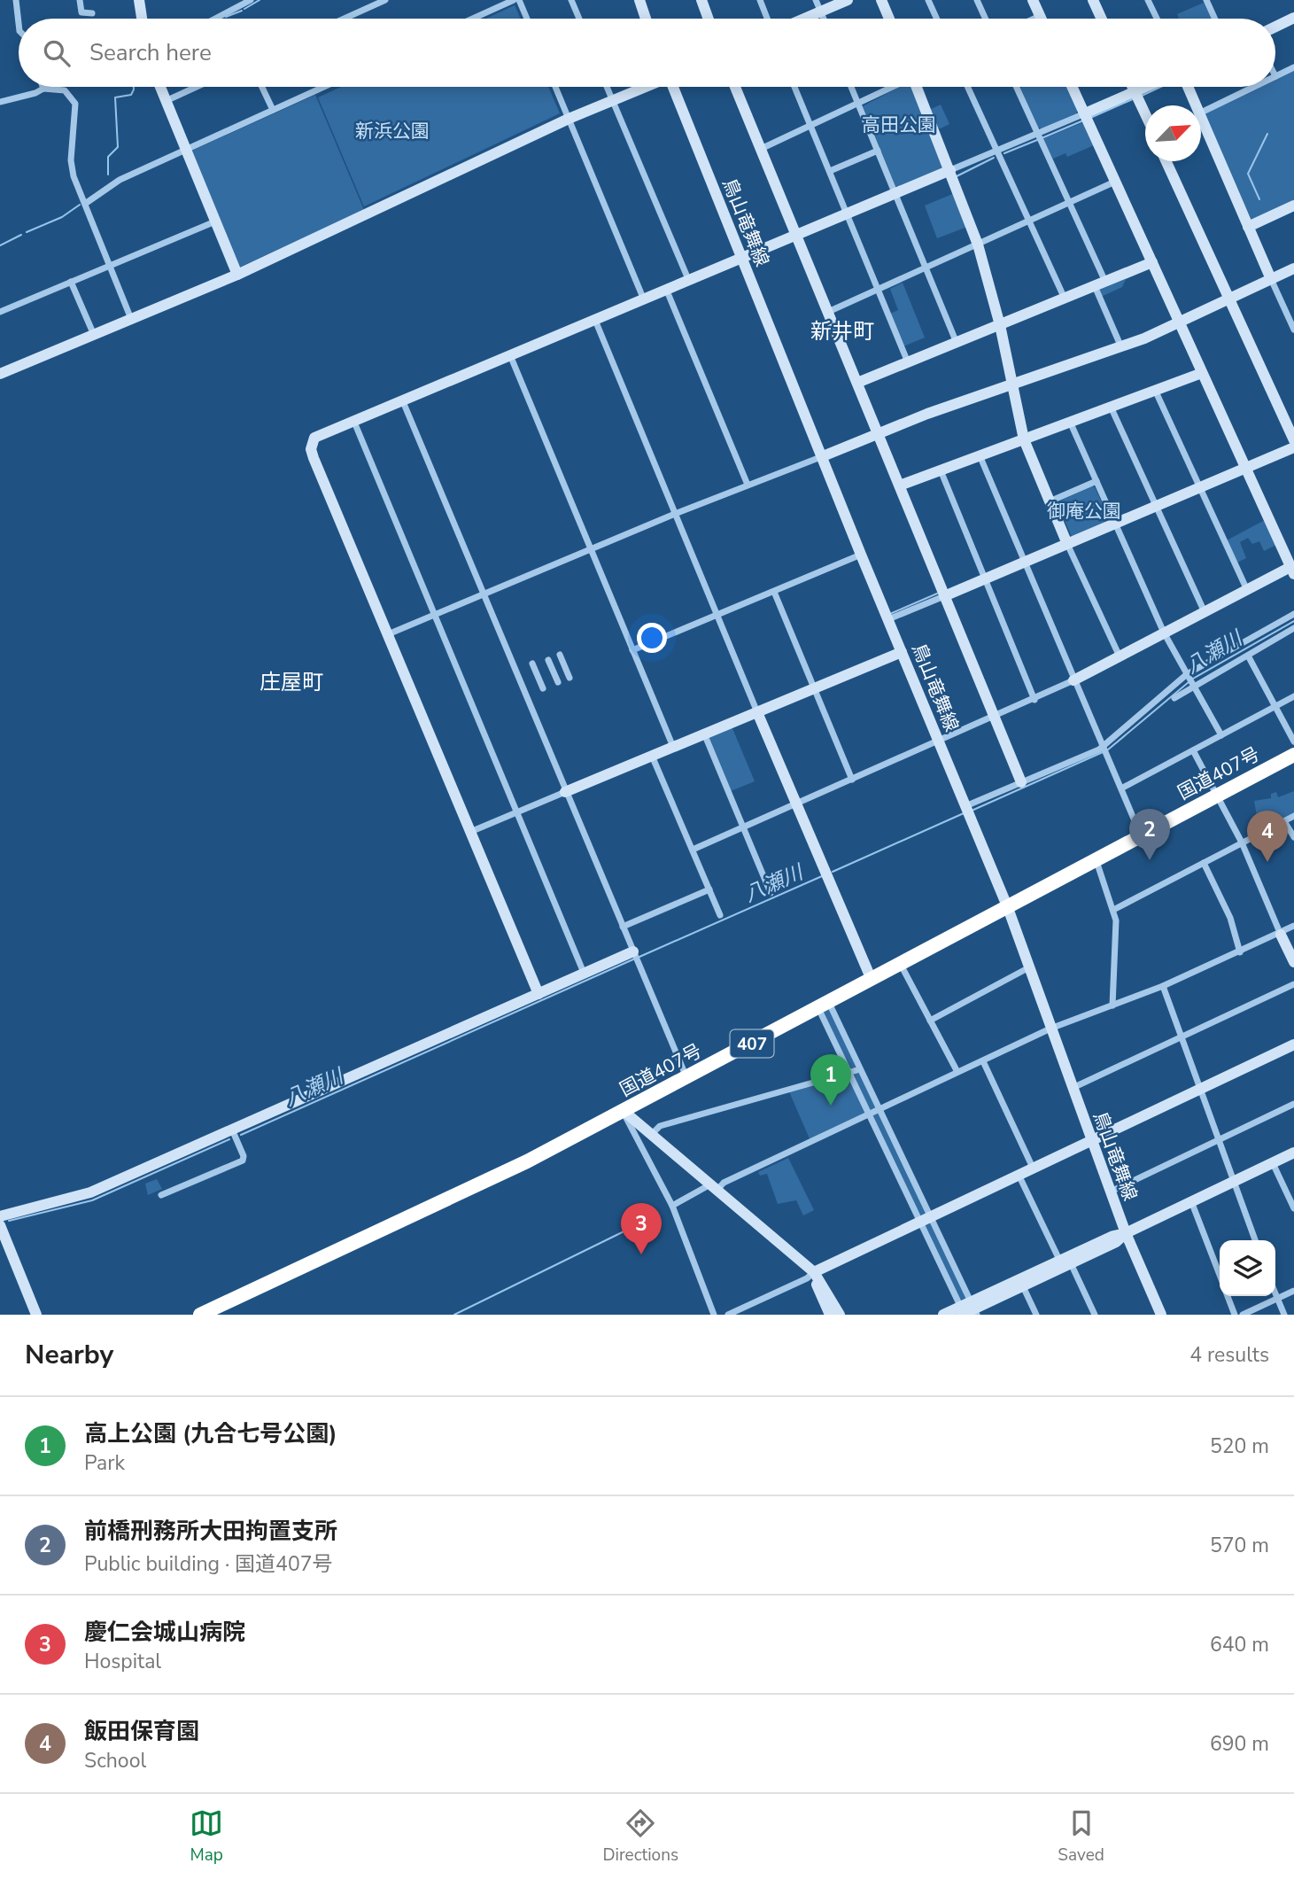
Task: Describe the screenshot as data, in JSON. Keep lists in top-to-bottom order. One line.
{"streets":{"highway":["国道407号","407"],"street":["鳥山竜舞線"]},"crossings":[["鳥山竜舞線","国道407号"]],"districts":["新井町","庄屋町"],"water":["八瀬川"],"parks":["高田公園","新浜公園","御庵公園"],"north":"top right","page":{"search":"Search here","pins":["2","4","1","3"],"heading":["Nearby","4 results"],"list":[{"mark":"1","name":"高上公園 (九合七号公園)","note":"Park","value":"520 m"},{"mark":"2","name":"前橋刑務所大田拘置支所","note":"Public building · 国道407号","value":"570 m"},{"mark":"3","name":"慶仁会城山病院","note":"Hospital","value":"640 m"},{"mark":"4","name":"飯田保育園","note":"School","value":"690 m"}],"nav":["Map","Directions","Saved"]}}
